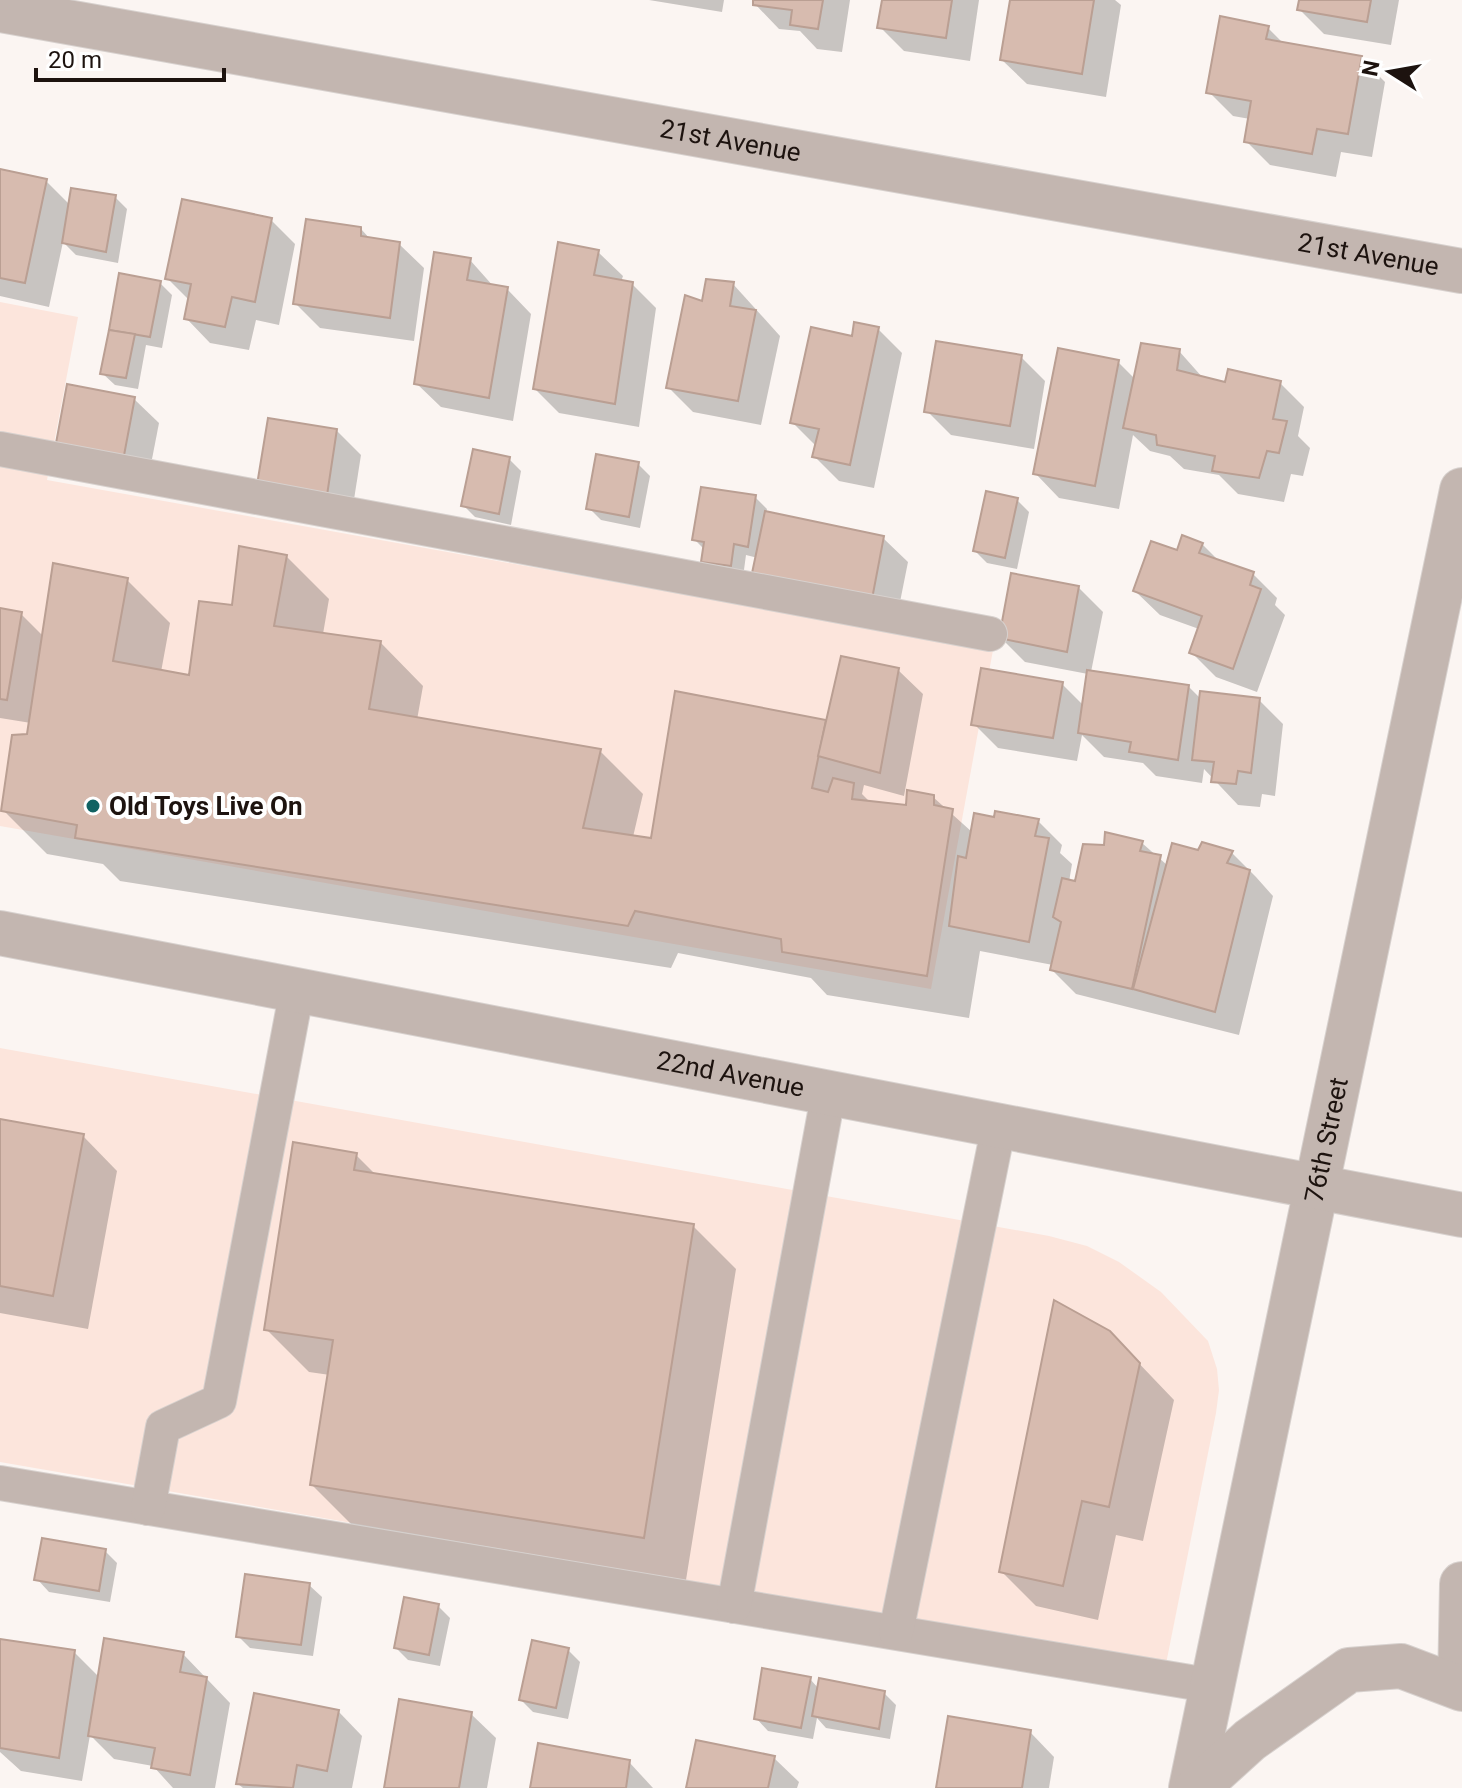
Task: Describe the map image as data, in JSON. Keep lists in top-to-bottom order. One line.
{"streets":{"street":["21st Avenue","22nd Avenue","76th Street"]},"crossings":[["22nd Avenue","76th Street"]],"places":["Old Toys Live On"],"scale_bar":"20 m","north":"left"}
